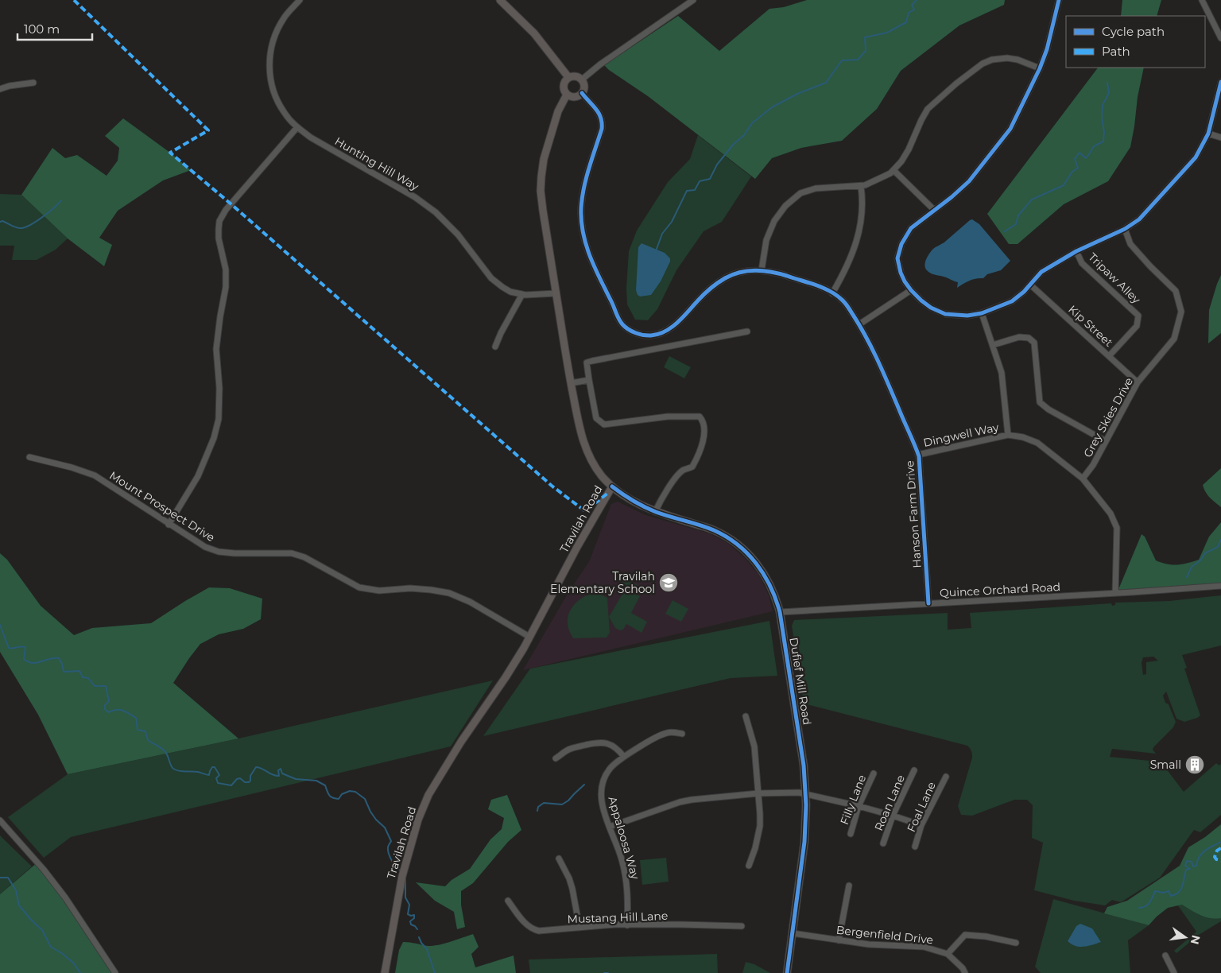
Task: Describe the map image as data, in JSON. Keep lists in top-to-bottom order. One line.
{"streets":{"main road":["Travilah Road","Dufief Mill Road"],"street":["Hunting Hill Way","Tripaw Alley","Kip Street","Grey Skies Drive","Dingwell Way","Mount Prospect Drive","Hanson Farm Drive","Quince Orchard Road","Filly Lane","Roan Lane","Foal Lane","Appaloosa Way","Mustang Hill Lane","Bergenfield Drive"]},"crossings":[["Hunting Hill Way","Travilah Road"],["Tripaw Alley","Kip Street"],["Kip Street","Grey Skies Drive"],["Grey Skies Drive","Dingwell Way"],["Dingwell Way","Hanson Farm Drive"],["Dingwell Way","Quince Orchard Road"],["Mount Prospect Drive","Travilah Road"],["Hanson Farm Drive","Travilah Road"],["Hanson Farm Drive","Quince Orchard Road"],["Travilah Road","Dufief Mill Road"],["Quince Orchard Road","Dufief Mill Road"],["Dufief Mill Road","Bergenfield Drive"],["Appaloosa Way","Mustang Hill Lane"]],"places":{"school or university":["Travilah Elementary School"],"building":["Small"]},"legend":["Cycle path","Path"],"scale_bar":"100 m","north":"right"}
